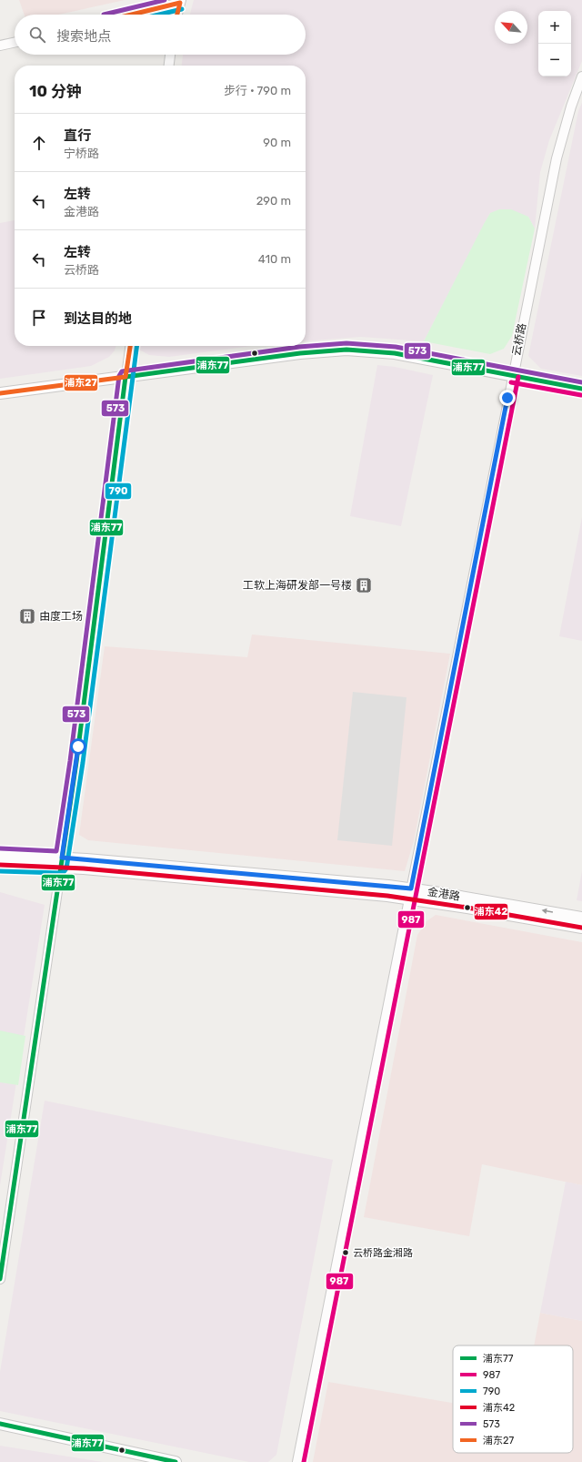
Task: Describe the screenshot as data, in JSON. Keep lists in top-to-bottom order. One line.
{"streets":{"street":["云桥路","金港路"]},"crossings":[["云桥路","金港路"]],"places":{"building":["工软上海研发部一号楼","由度工场"],"other":["云桥路金湘路"]},"lines":["transit line 573","transit line 浦东27","transit line 790","transit line 浦东77","transit line 987","transit line 浦东42"],"legend":["浦东77","987","790","浦东42","573","浦东27"],"north":"top left","page":{"map_buttons":["+","−"],"search":"搜索地点","heading":["10 分钟","步行 · 790 m"],"list":[["直行","宁桥路","90 m"],["左转","金港路","290 m"],["左转","云桥路","410 m"],"到达目的地"]}}
